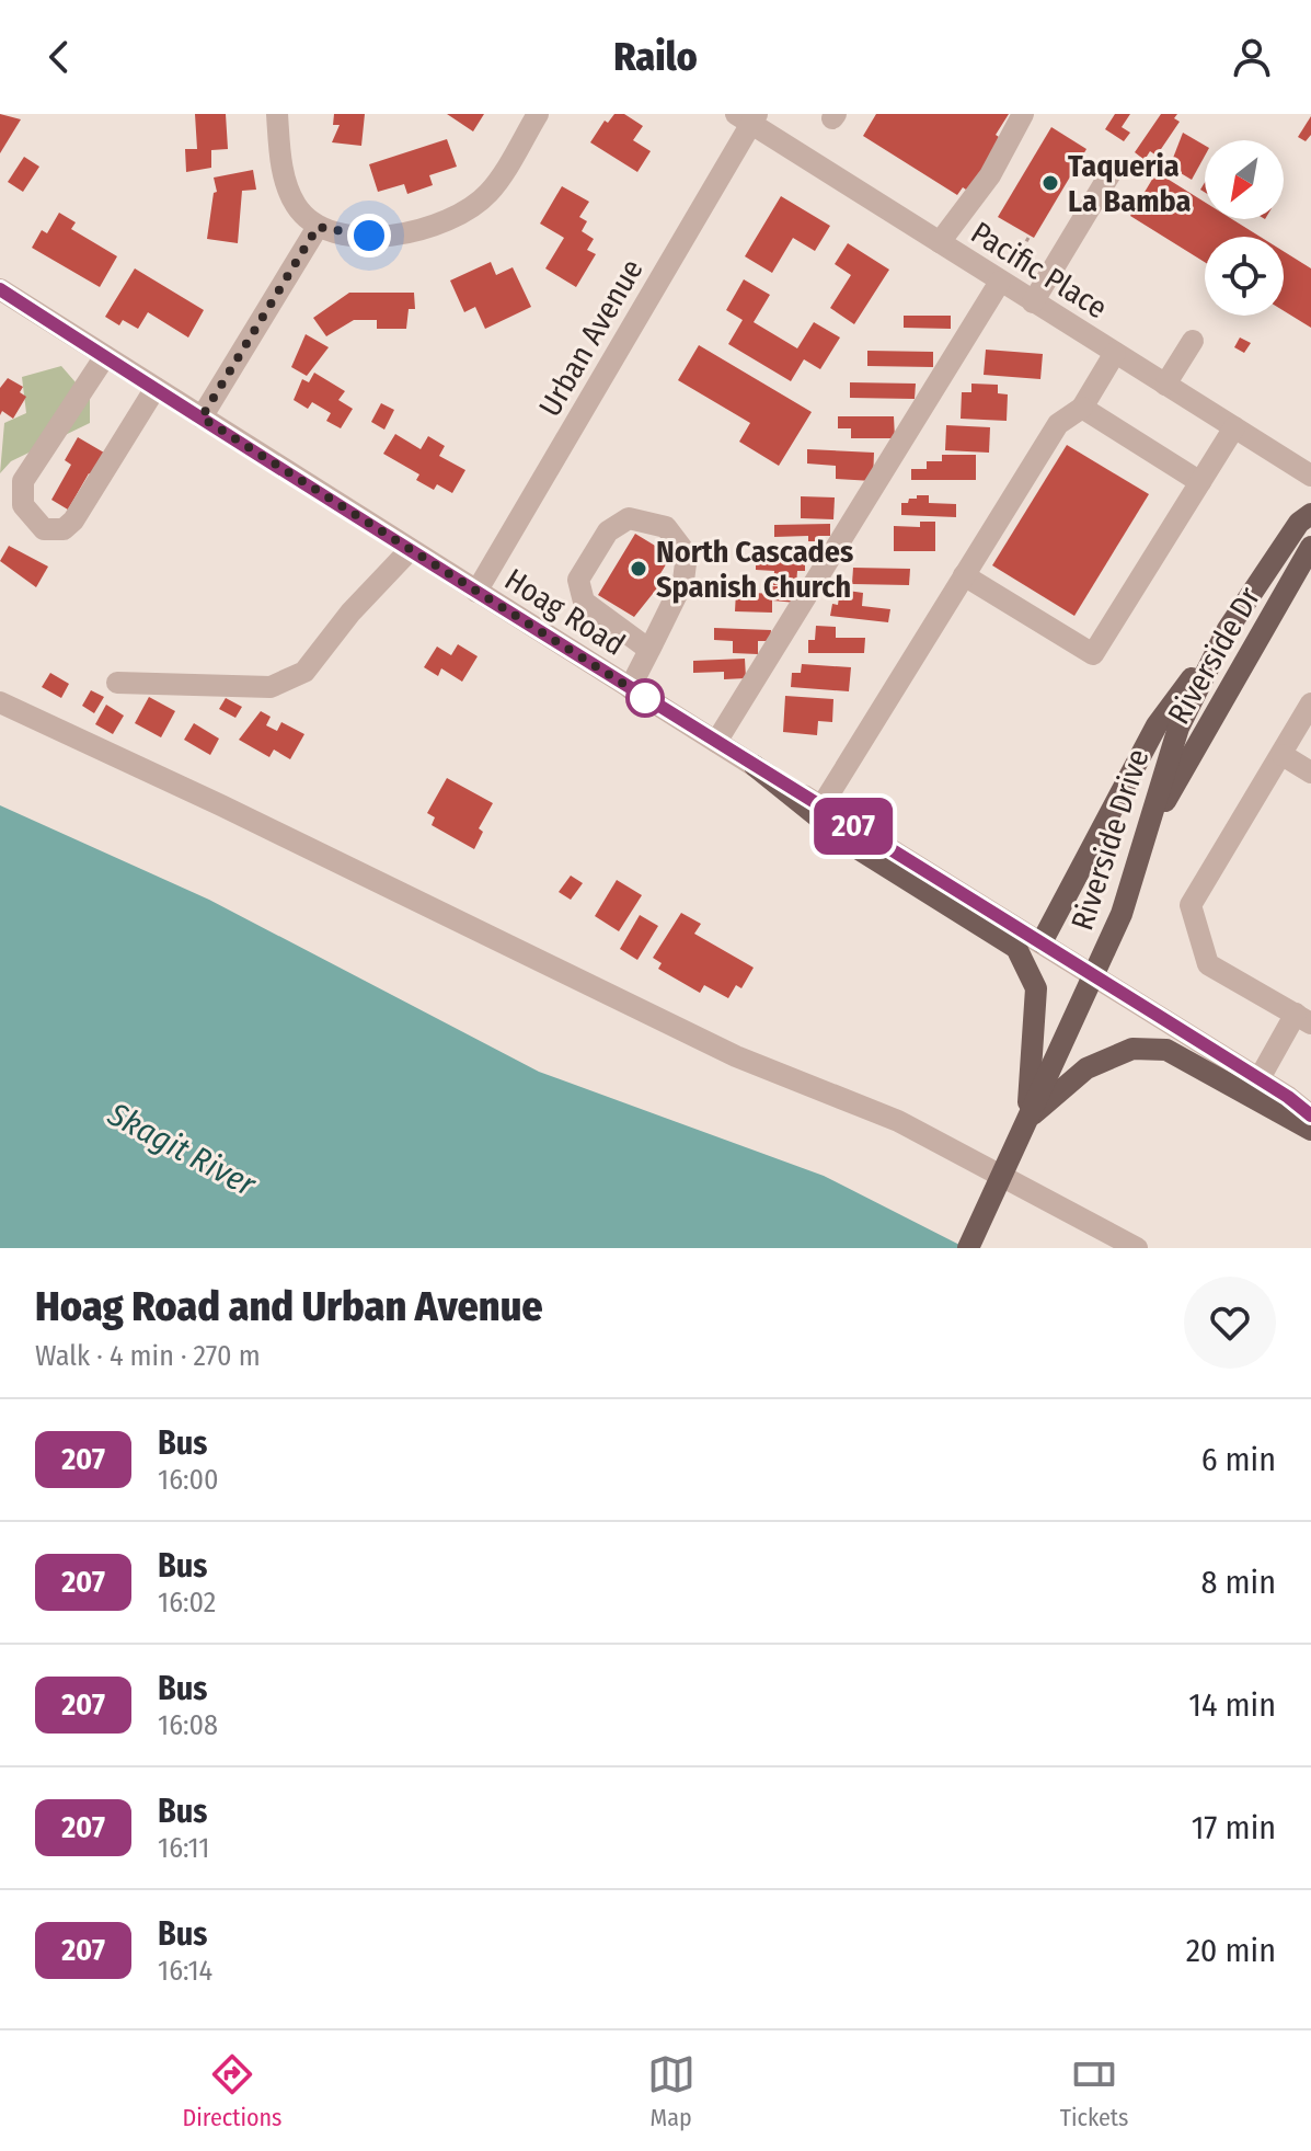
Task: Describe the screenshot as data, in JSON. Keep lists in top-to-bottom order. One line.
{"streets":{"main road":["Riverside Dr","Riverside Drive"],"street":["Pacific Place","Urban Avenue","Hoag Road"]},"crossings":[["Pacific Place","Urban Avenue"],["Urban Avenue","Hoag Road"],["Riverside Dr","Riverside Drive"]],"water":["Skagit River"],"places":["Taqueria La Bamba","North Cascades Spanish Church"],"lines":["bus line 207"],"north":"bottom left","page":{"header":"Railo","on_map":"207","heading":["Hoag Road and Urban Avenue","Walk · 4 min · 270 m"],"list":[{"mark":"207","name":"Bus","note":"16:00","value":"6 min"},{"mark":"207","name":"Bus","note":"16:02","value":"8 min"},{"mark":"207","name":"Bus","note":"16:08","value":"14 min"},{"mark":"207","name":"Bus","note":"16:11","value":"17 min"},{"mark":"207","name":"Bus","note":"16:14","value":"20 min"}],"tabs":["Directions","Map","Tickets"]}}
